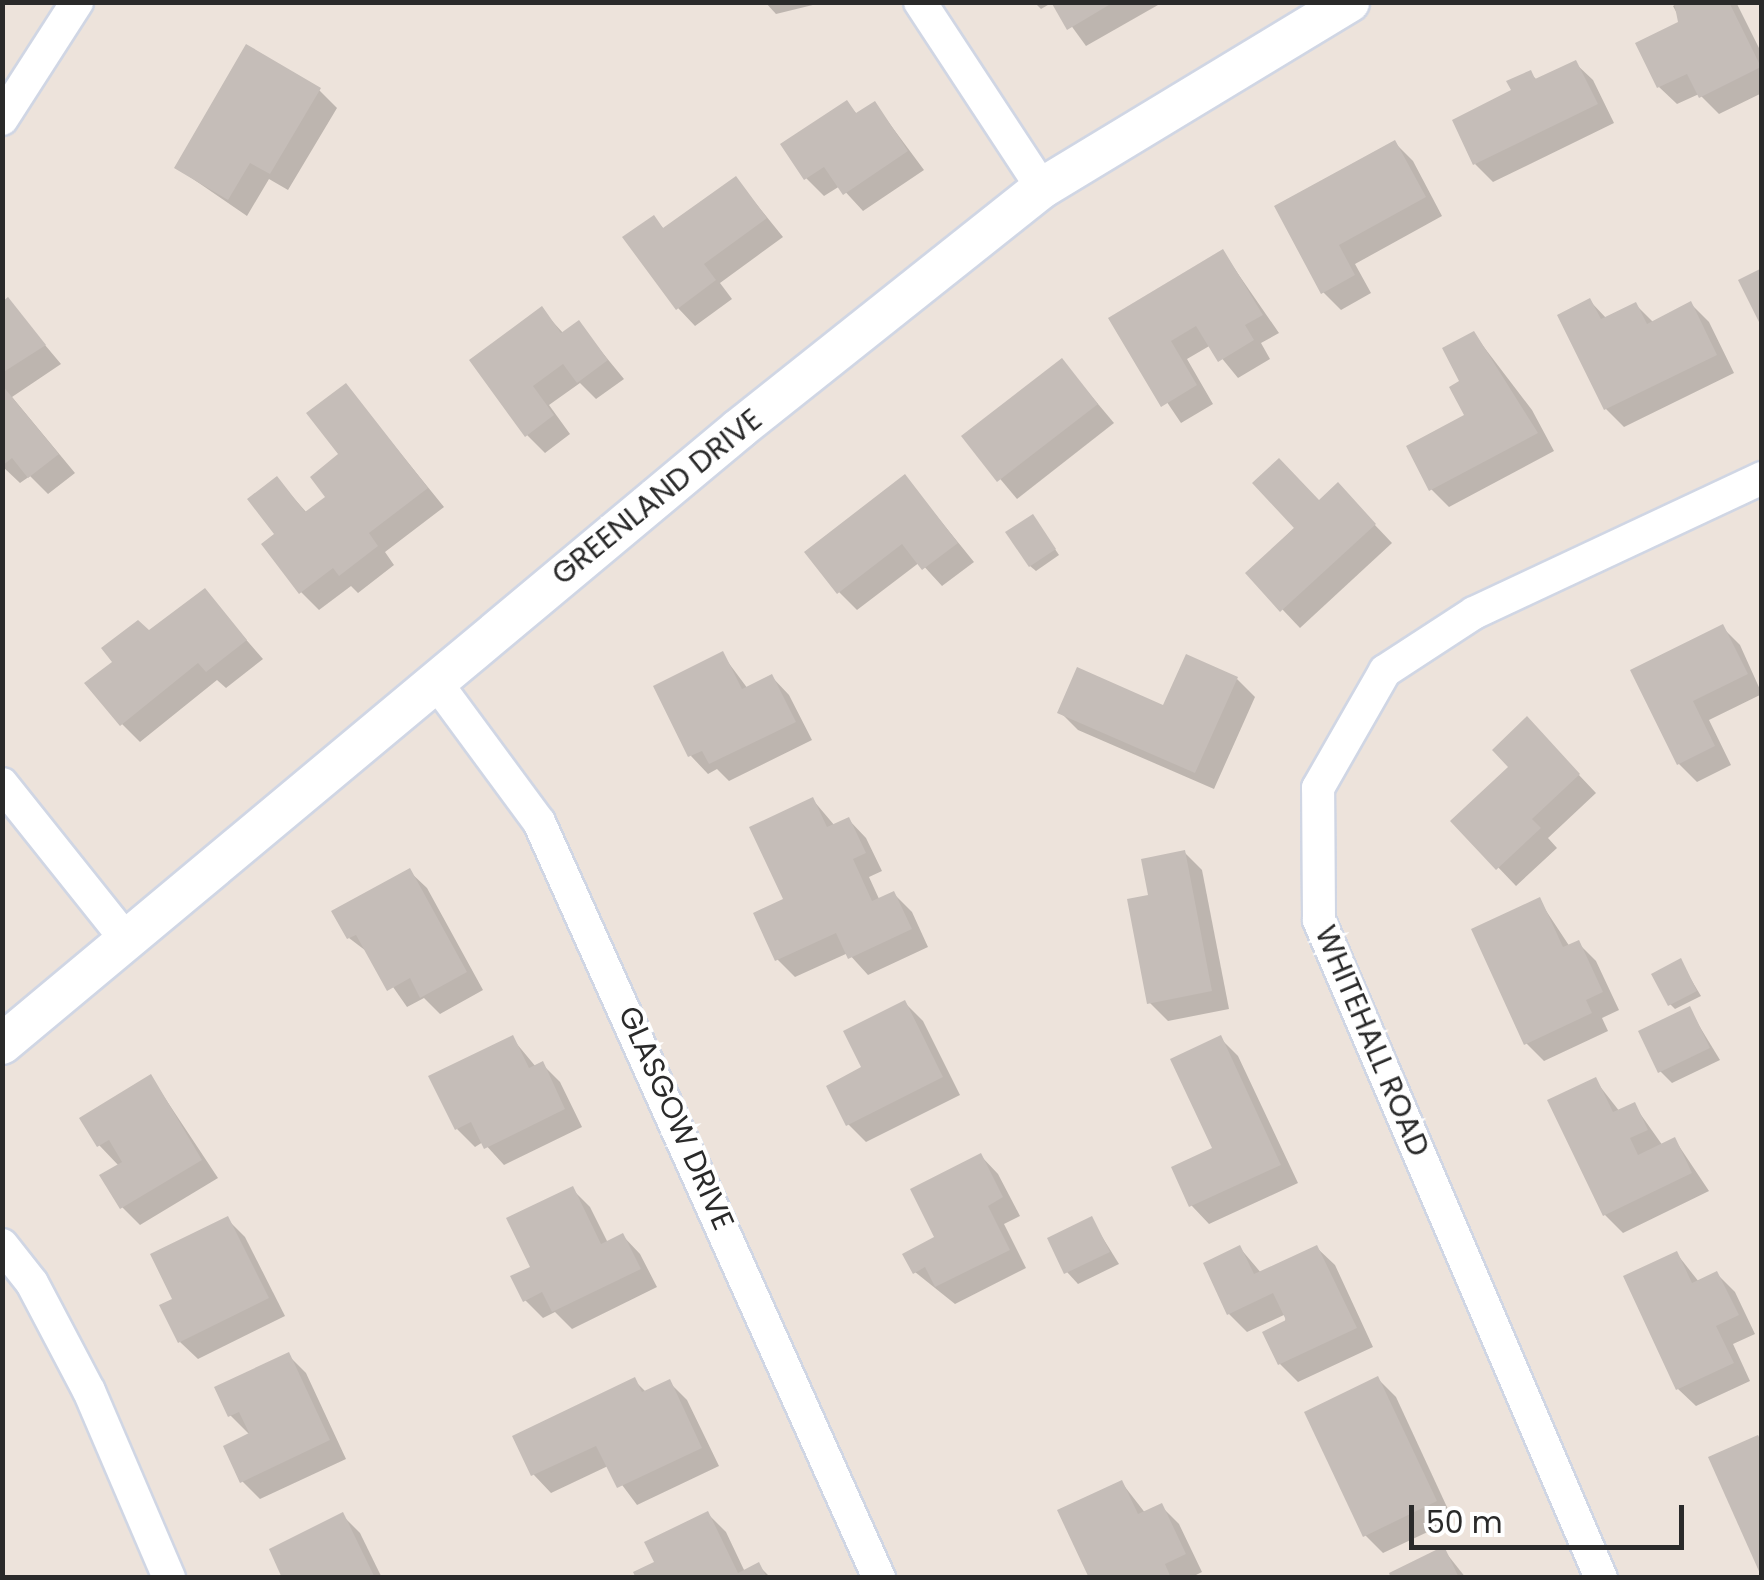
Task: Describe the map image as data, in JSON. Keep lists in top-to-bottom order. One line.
{"streets":{"street":["GREENLAND DRIVE","WHITEHALL ROAD","GLASGOW DRIVE"]},"crossings":[["GREENLAND DRIVE","GLASGOW DRIVE"]],"scale_bar":"50 m"}
